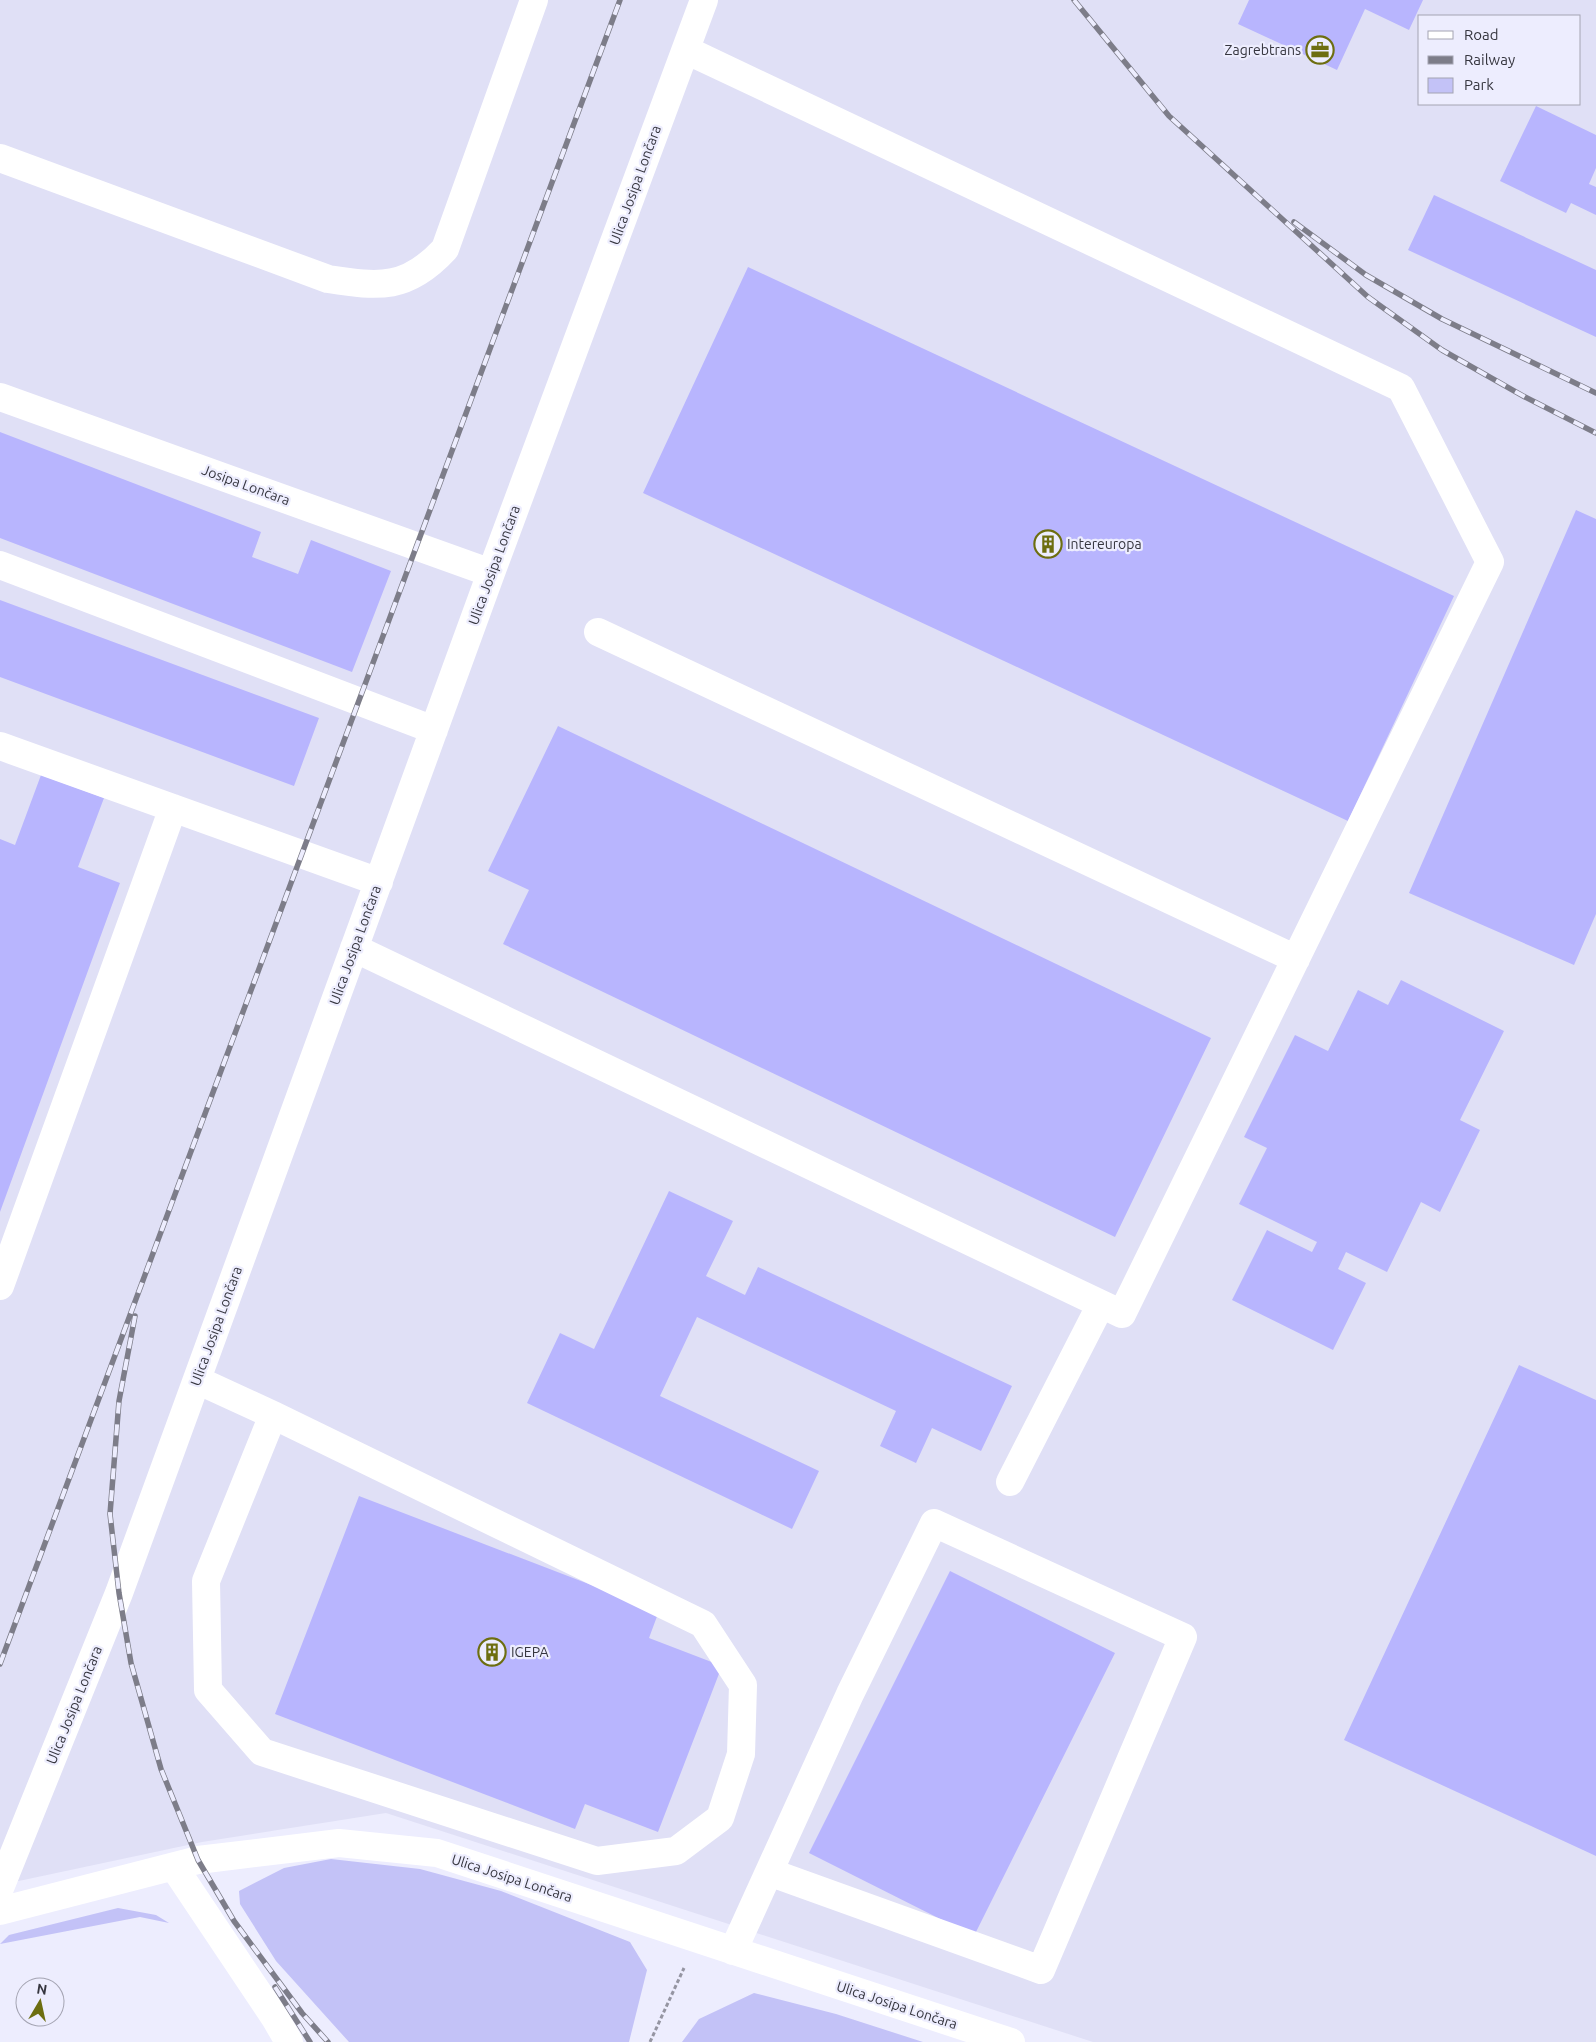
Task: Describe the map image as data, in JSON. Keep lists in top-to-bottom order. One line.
{"streets":{"street":["Ulica Josipa Lončara","Josipa Lončara"]},"crossings":[["Ulica Josipa Lončara","Josipa Lončara"]],"places":{"office":["Zagrebtrans"],"building":["Intereuropa","IGEPA"]},"legend":["Road","Railway","Park"],"north":"top"}
